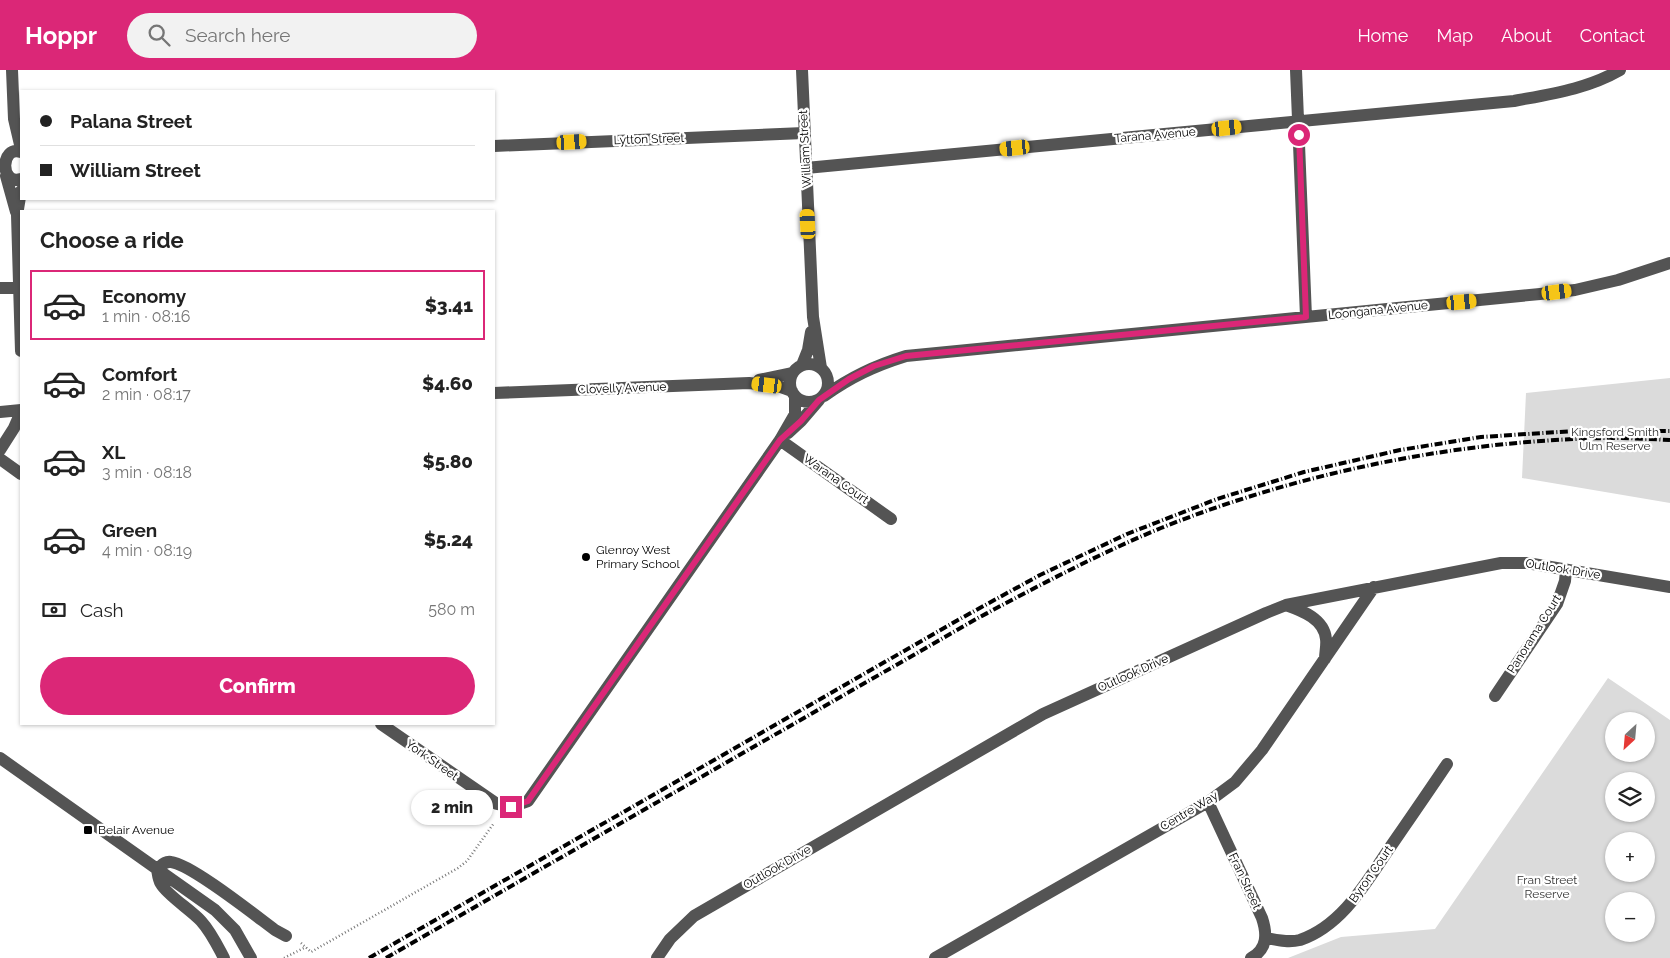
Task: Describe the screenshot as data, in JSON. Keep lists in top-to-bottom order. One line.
{"streets":{"street":["Tarana Avenue","Lytton Street","William Street","Loongana Avenue","Clovelly Avenue","Warana Court","Outlook Drive","Panorama Court","York Street","Centre Way","Byron Court","Fran Street"]},"crossings":[["Tarana Avenue","William Street"],["Lytton Street","William Street"],["William Street","Loongana Avenue"],["William Street","Clovelly Avenue"],["Loongana Avenue","Clovelly Avenue"],["Warana Court","York Street"],["Outlook Drive","Panorama Court"],["Outlook Drive","Centre Way"],["Centre Way","Fran Street"],["Byron Court","Fran Street"]],"parks":["Kingsford Smith Ulm Reserve","Fran Street Reserve"],"places":{"other":["Glenroy West Primary School"],"transit":["Belair Avenue"]},"north":"bottom left","page":{"header":"Hoppr","search":"Search here","nav":["Home","Map","About","Contact"],"banner":["Palana Street","William Street"],"heading":"Choose a ride","list":[{"name":"Economy","note":"1 min · 08:16","value":"$3.41"},{"name":"Comfort","note":"2 min · 08:17","value":"$4.60"},{"name":"XL","note":"3 min · 08:18","value":"$5.80"},{"name":"Green","note":"4 min · 08:19","value":"$5.24"}],"pay":["Cash","580 m"],"buttons":"Confirm","map_buttons":["+","−"],"bubble":"2 min"}}
